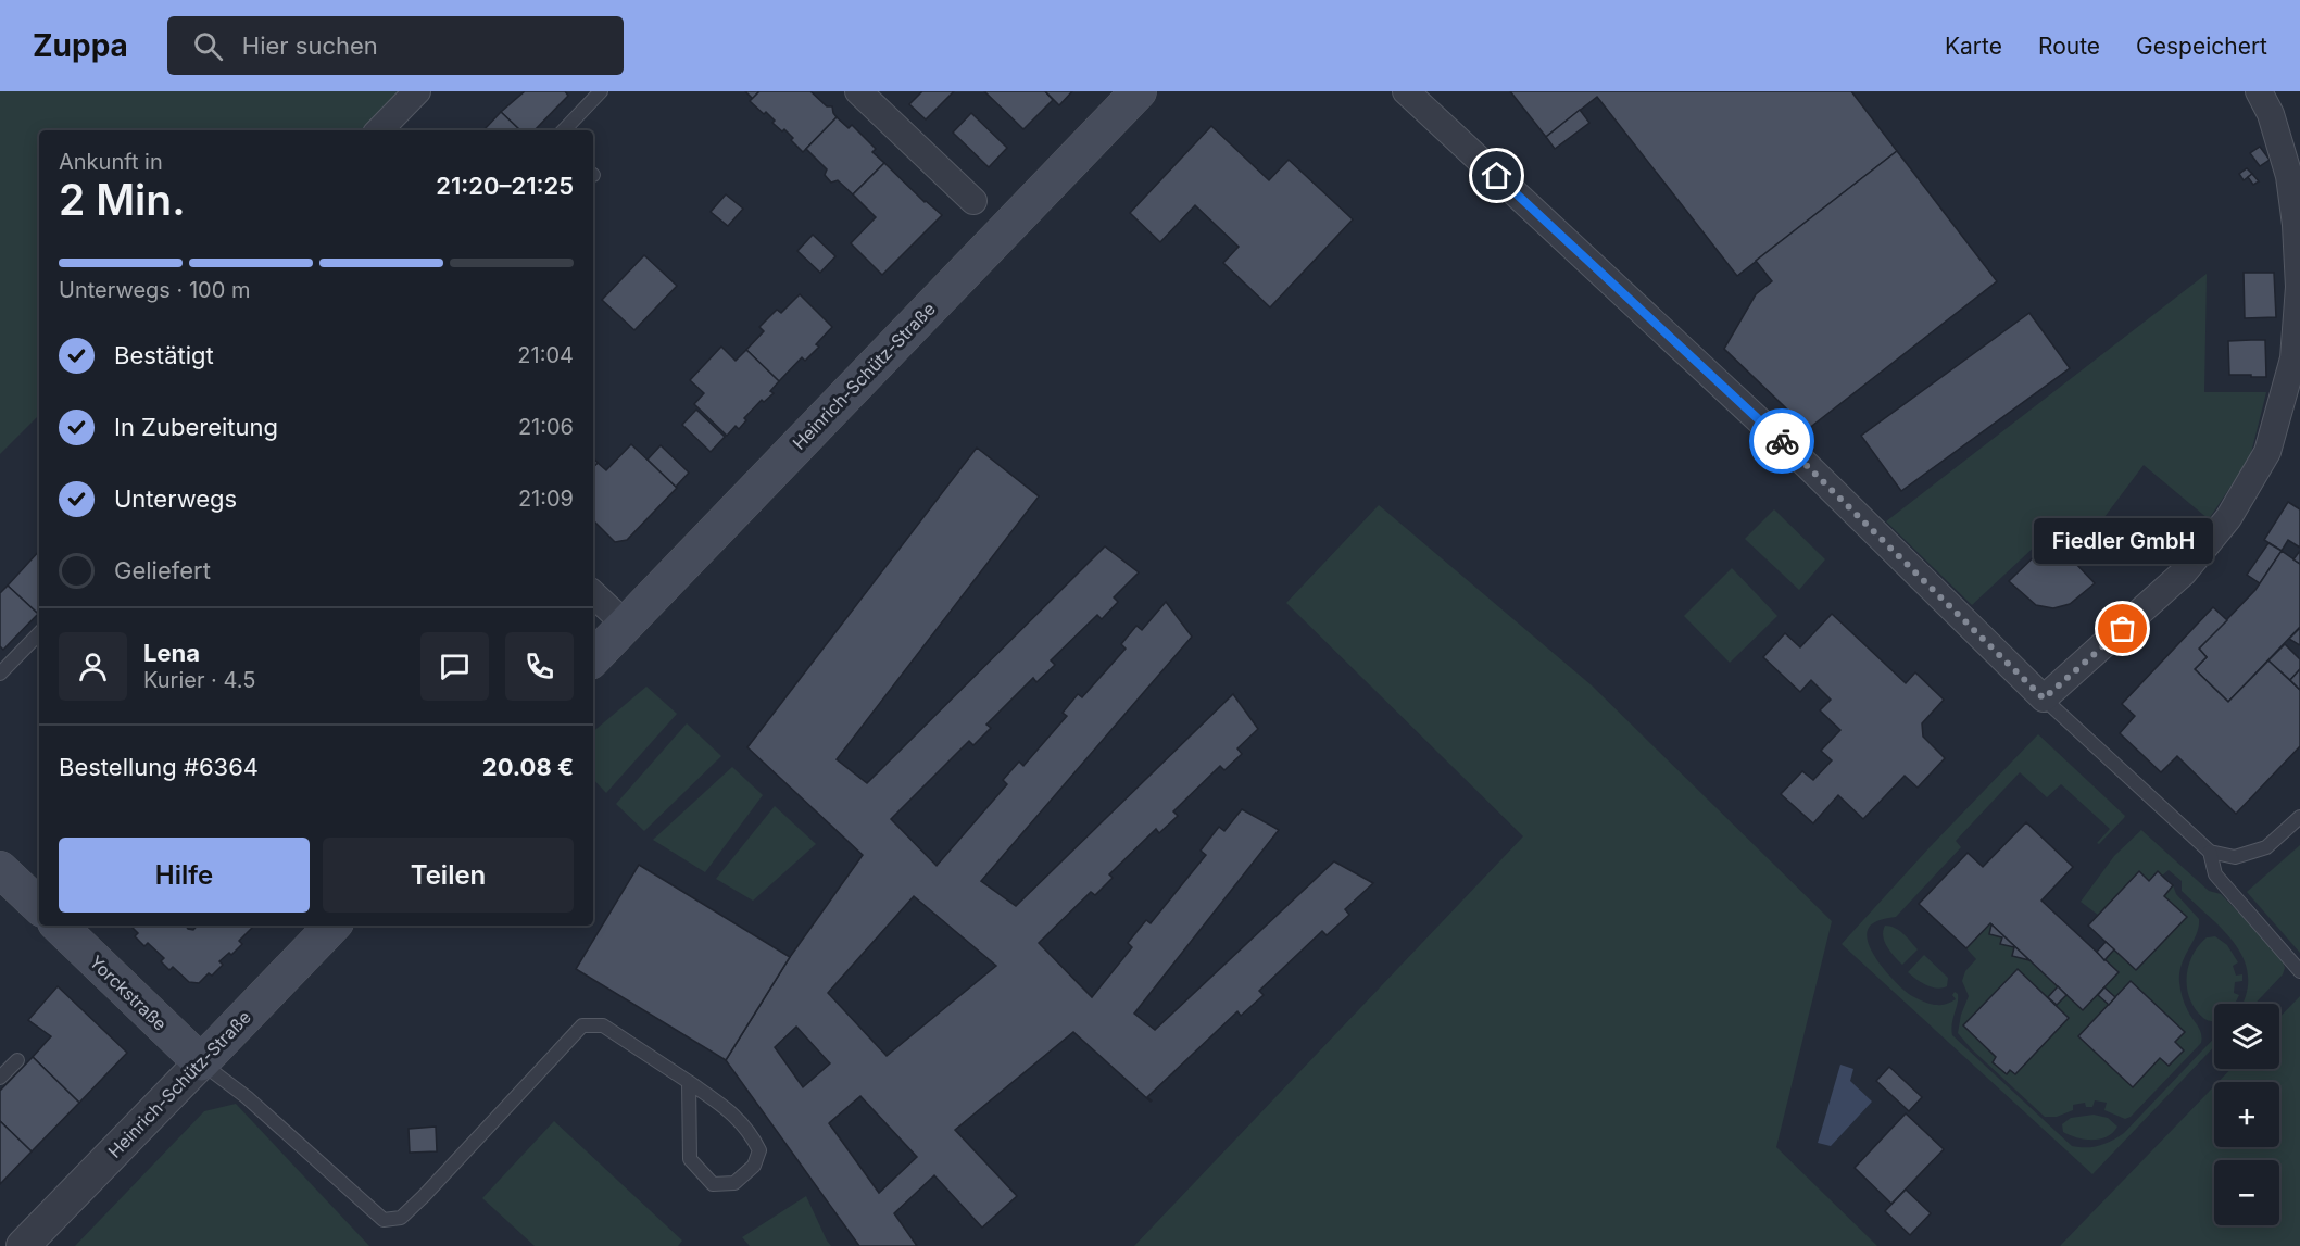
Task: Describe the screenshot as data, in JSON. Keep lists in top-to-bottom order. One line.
{"streets":{"main road":["Heinrich-Schütz-Straße","Yorckstraße"]},"crossings":[["Heinrich-Schütz-Straße","Yorckstraße"]],"places":["Fiedler GmbH"],"page":{"header":"Zuppa","search":"Hier suchen","nav":["Karte","Route","Gespeichert"],"heading":["2 Min.","Ankunft in","21:20–21:25"],"panel":["Lena","Kurier · 4.5","Bestellung #6364","20.08 €"],"bar":"Unterwegs · 100 m","list":[["Bestätigt","21:04"],["In Zubereitung","21:06"],["Unterwegs","21:09"],"Geliefert"],"bubble":"Fiedler GmbH","buttons":["Hilfe","Teilen"],"map_buttons":["+","−"]}}
